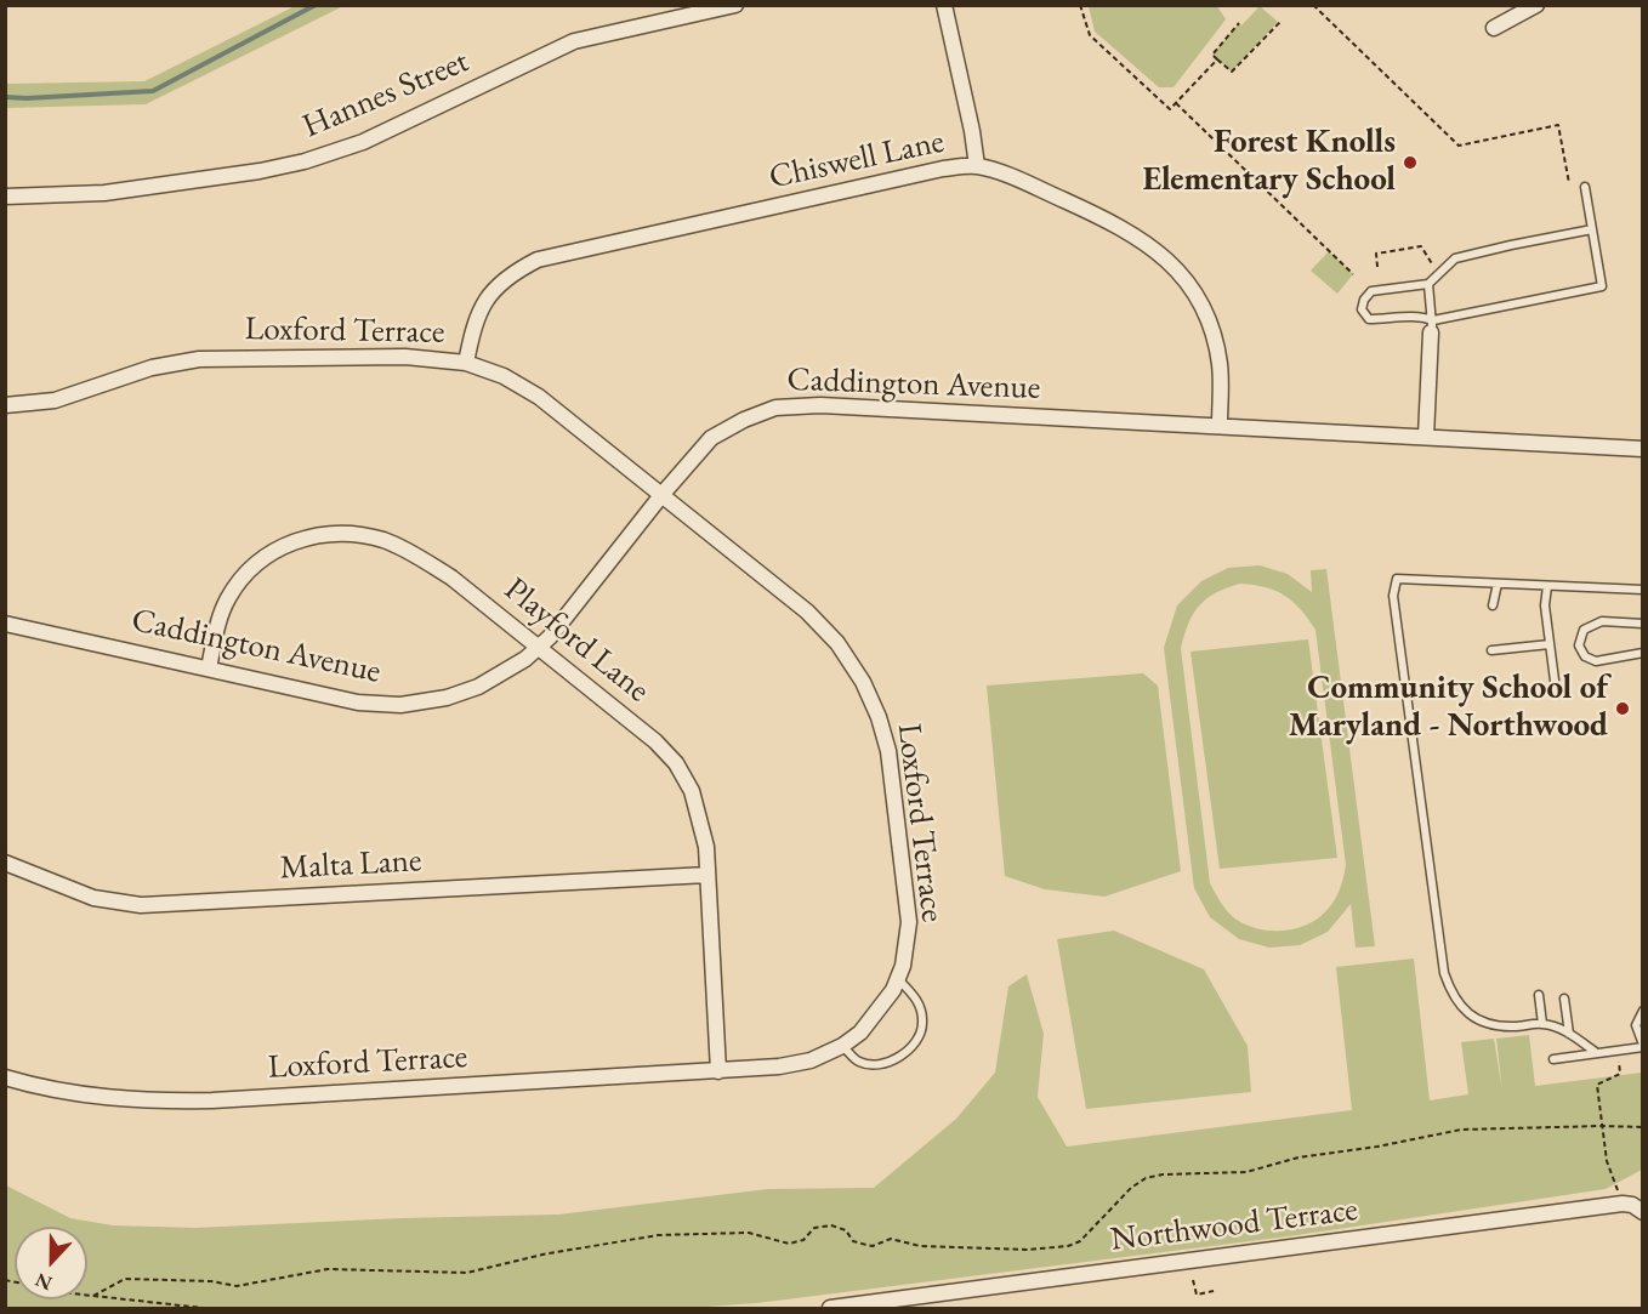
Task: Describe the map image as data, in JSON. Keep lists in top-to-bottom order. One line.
{"streets":{"street":["Hannes Street","Chiswell Lane","Loxford Terrace","Caddington Avenue","Playford Lane","Malta Lane","Northwood Terrace"]},"crossings":[["Chiswell Lane","Loxford Terrace"],["Chiswell Lane","Caddington Avenue"],["Loxford Terrace","Caddington Avenue"],["Loxford Terrace","Playford Lane"],["Caddington Avenue","Playford Lane"],["Playford Lane","Malta Lane"]],"places":["Forest Knolls Elementary School","Community School of Maryland - Northwood"],"north":"bottom"}
